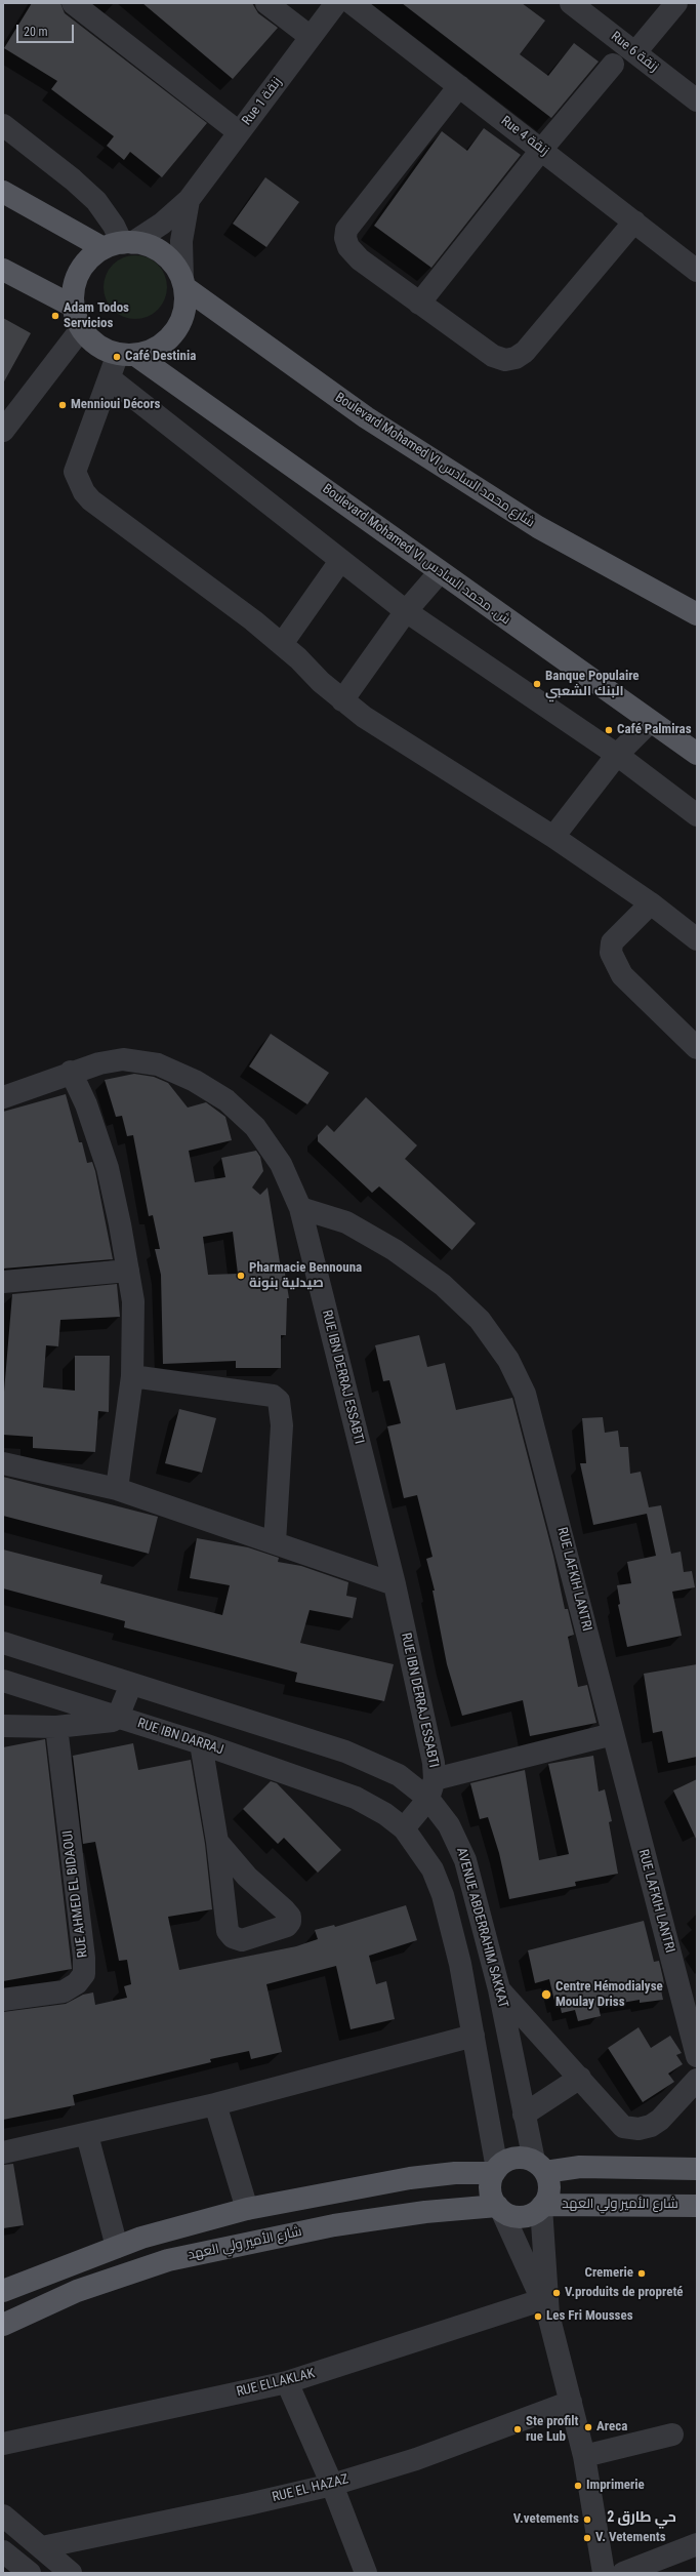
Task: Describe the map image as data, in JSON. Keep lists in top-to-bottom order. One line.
{"streets":{"main road":["Boulevard Mohamed VI شارع محمد السادس","Boulevard Mohamed VI ش. محمد السادس","شارع الأمير ولي العهد"],"street":["Rue 6 زنقة","Rue 1 زنقة","Rue 4 زنقة","RUE IBN DERRAJ ESSABTI","RUE LAFKIH LANTRI","RUE IBN DARRAJ","RUE AHMED EL BIDAOUI","AVENUE ABDERRAHIM SAKKAT","RUE ELLAKLAK","RUE EL HAZAZ"]},"crossings":[["Boulevard Mohamed VI شارع محمد السادس","Boulevard Mohamed VI ش. محمد السادس"],["RUE IBN DERRAJ ESSABTI","RUE LAFKIH LANTRI"],["RUE IBN DERRAJ ESSABTI","AVENUE ABDERRAHIM SAKKAT"],["AVENUE ABDERRAHIM SAKKAT","شارع الأمير ولي العهد"]],"districts":["حي طارق 2"],"places":["Adam Todos Servicios","Café Destinia","Mennioui Décors","Banque Populaire البنك الشعبي","Café Palmiras","Pharmacie Bennouna صيدلية بنونة","Centre Hémodialyse Moulay Driss","Cremerie","V.produits de propreté","Les Fri Mousses","Areca","Ste profilt rue Lub","Imprimerie","V.vetements","V. Vetements"],"scale_bar":"20 m"}
